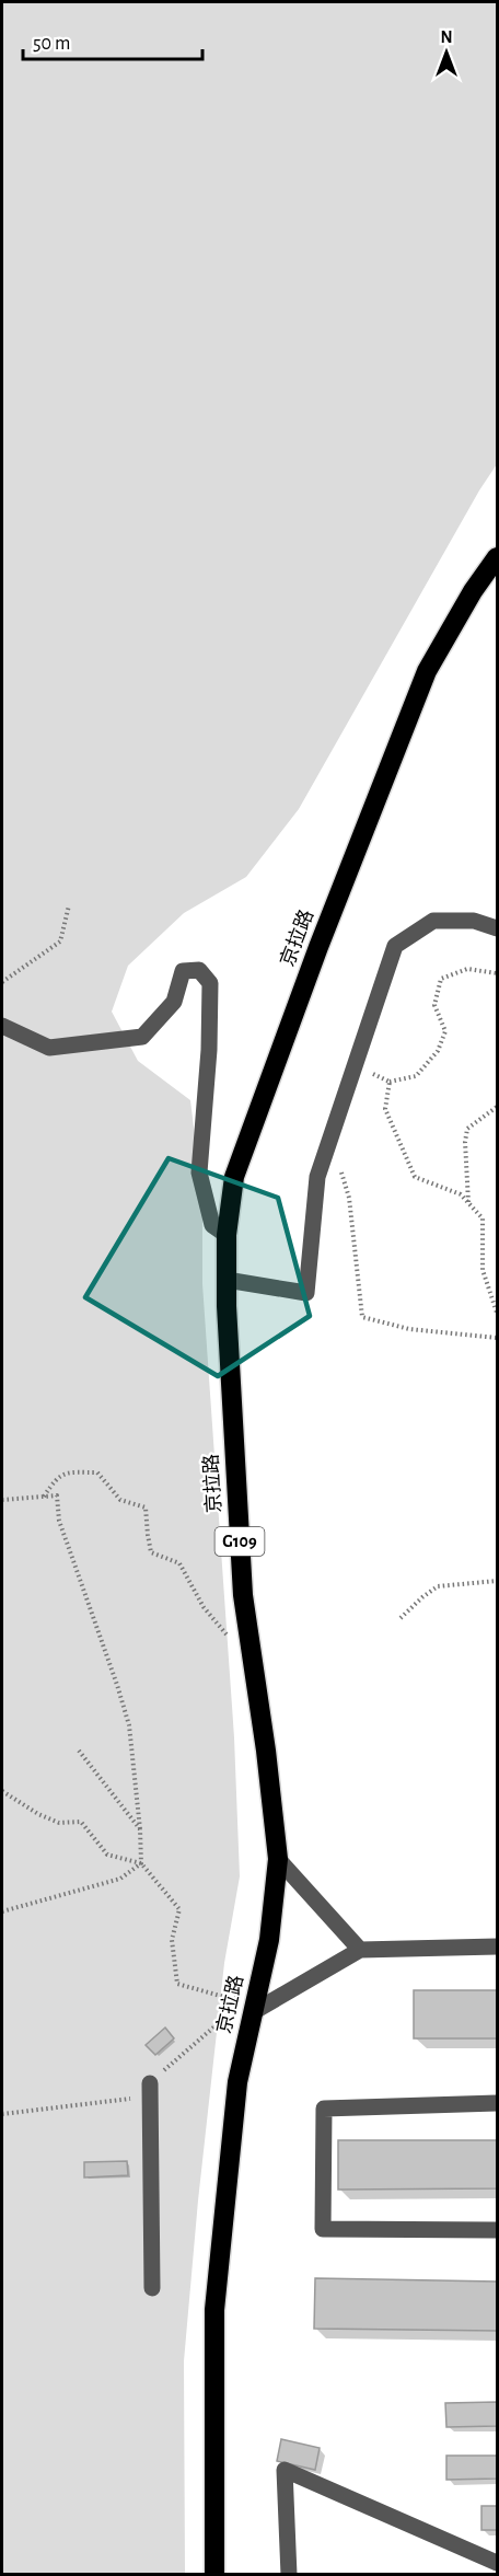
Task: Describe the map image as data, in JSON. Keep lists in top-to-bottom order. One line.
{"streets":{"highway":["京拉路","G109"]},"scale_bar":"50 m","north":"top"}
